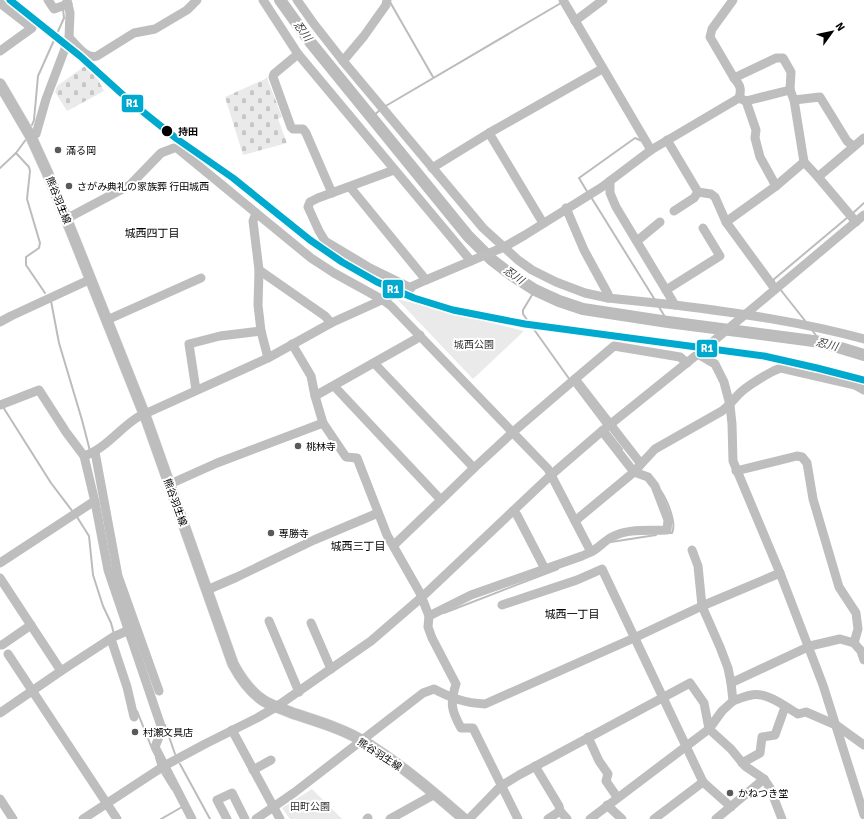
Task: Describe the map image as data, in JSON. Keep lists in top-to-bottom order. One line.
{"streets":{"main road":["熊谷羽生線"]},"districts":["城西四丁目","城西三丁目","城西一丁目"],"water":["忍川"],"parks":["城西公園","田町公園"],"places":["持田","滿る岡","さがみ典礼の家族葬 行田城西","桃林寺","専勝寺","村瀬文具店","かねつき堂"],"lines":["transit line R1"],"north":"top right"}
